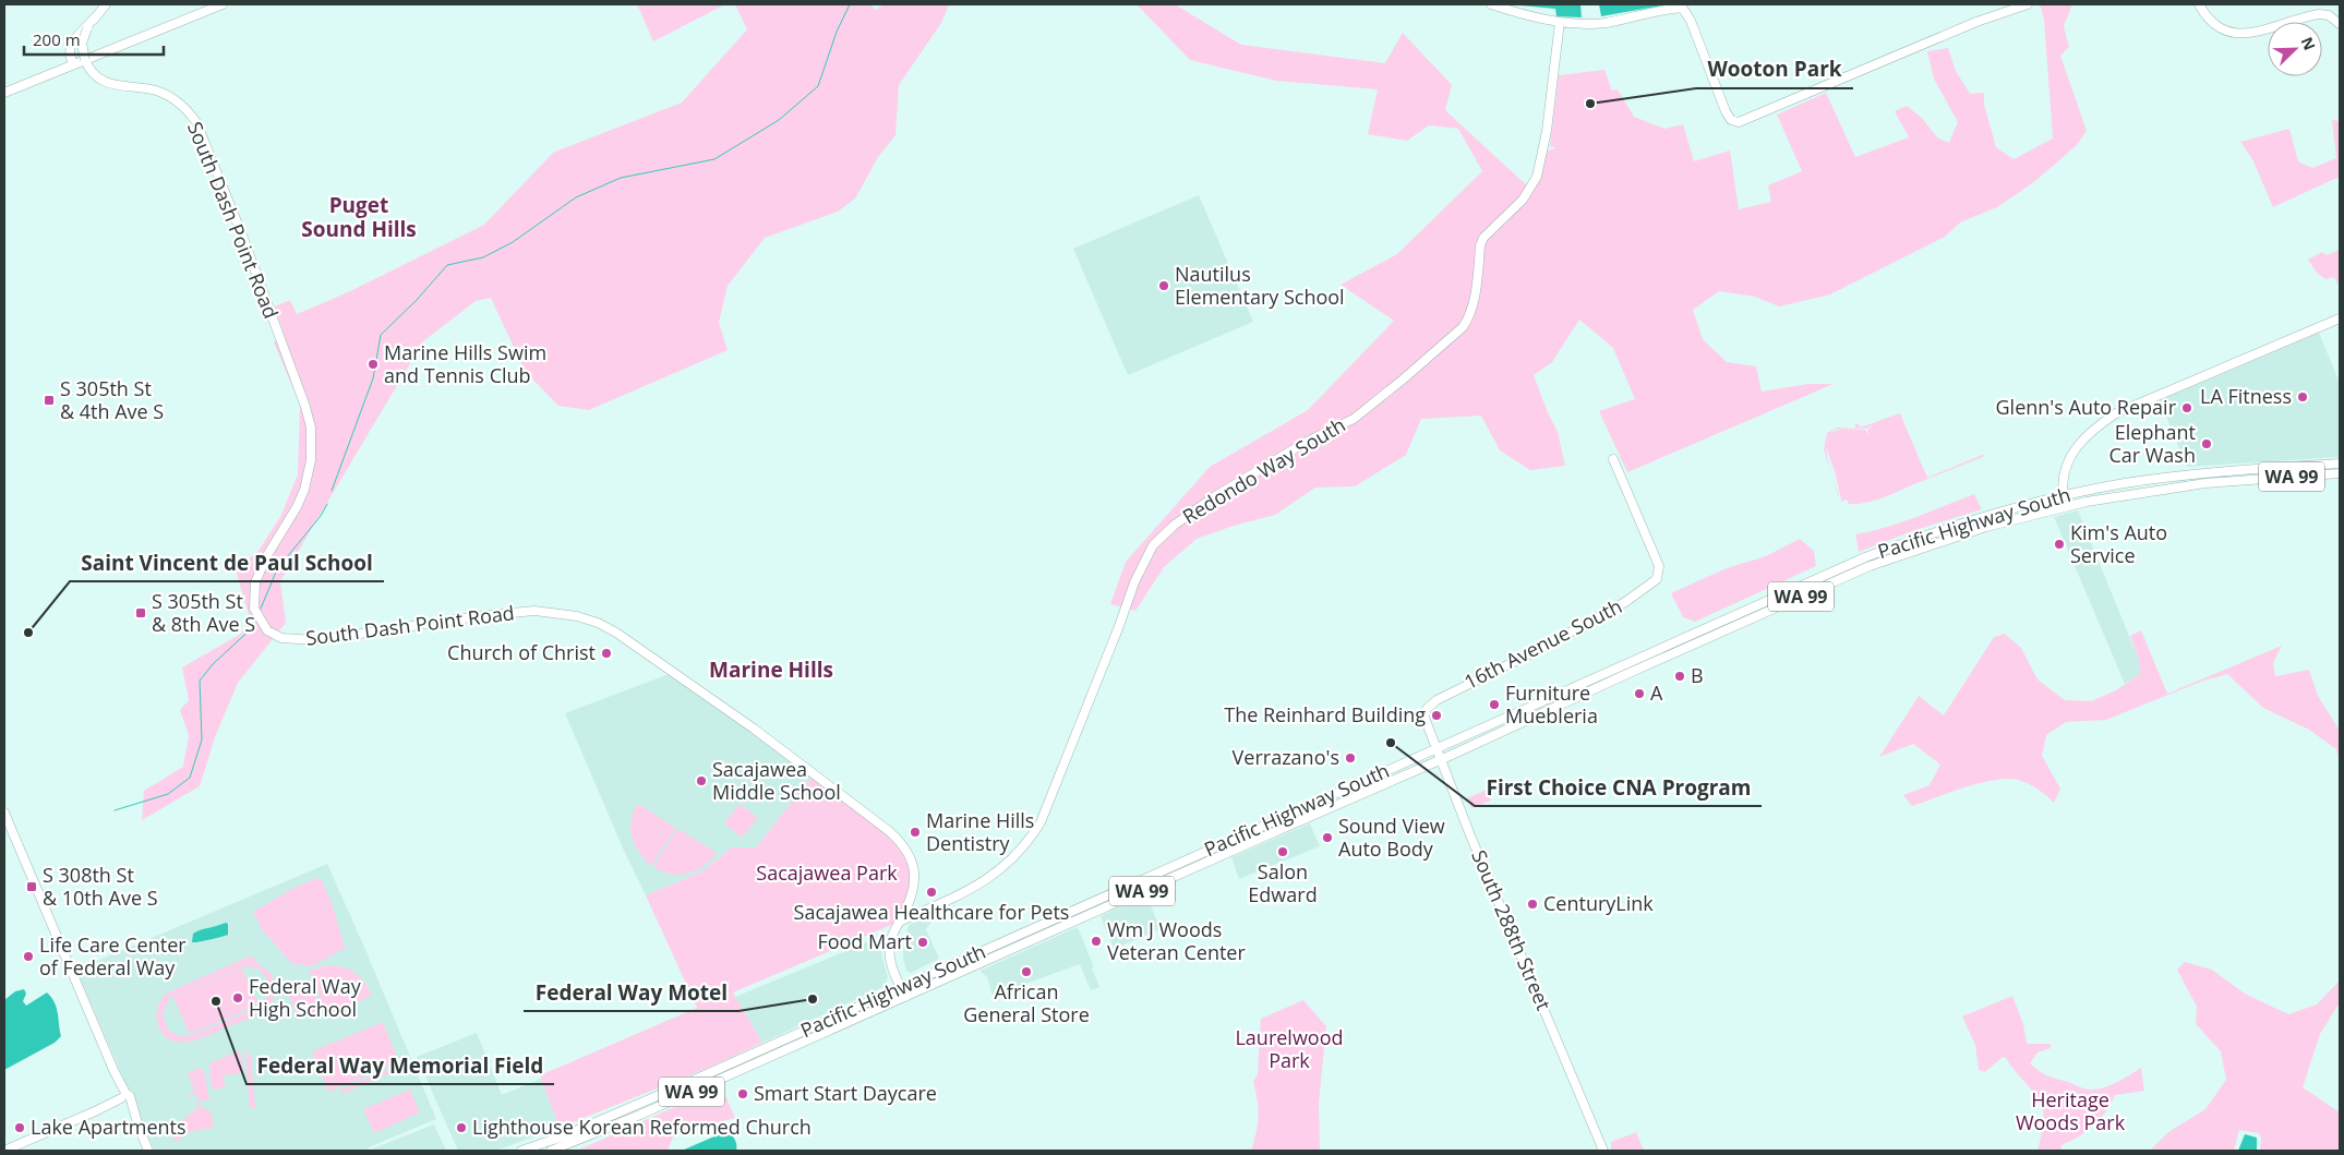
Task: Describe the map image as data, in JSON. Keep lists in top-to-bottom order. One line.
{"streets":{"main road":["South Dash Point Road","Redondo Way South","WA 99","Pacific Highway South","16th Avenue South","South 288th Street"]},"crossings":[["South Dash Point Road","Redondo Way South"],["South Dash Point Road","Pacific Highway South"],["Pacific Highway South","South 288th Street"],["16th Avenue South","South 288th Street"]],"districts":["Puget Sound Hills","Marine Hills"],"parks":["Sacajawea Park","Laurelwood Park","Heritage Woods Park"],"places":{"other":["Wooton Park","Nautilus Elementary School","Marine Hills Swim and Tennis Club","LA Fitness","Glenn's Auto Repair","Elephant Car Wash","Kim's Auto Service","Saint Vincent de Paul School","Church of Christ","B","A","Furniture Muebleria","The Reinhard Building","First Choice CNA Program","Verrazano's","Sacajawea Middle School","Marine Hills Dentistry","Sound View Auto Body","Salon Edward","Sacajawea Healthcare for Pets","CenturyLink","Wm J Woods Veteran Center","Food Mart","Life Care Center of Federal Way","African General Store","Federal Way High School","Federal Way Motel","Federal Way Memorial Field","Smart Start Daycare","Lake Apartments","Lighthouse Korean Reformed Church"],"transit":["S 305th St & 4th Ave S","S 305th St & 8th Ave S","S 308th St & 10th Ave S"]},"scale_bar":"200 m","north":"top right"}
